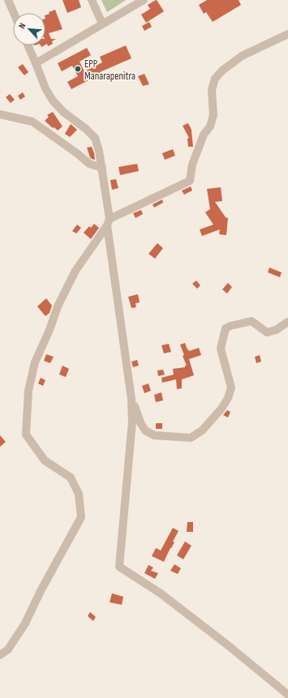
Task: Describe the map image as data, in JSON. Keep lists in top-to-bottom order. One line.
{"places":["EPP Manarapenitra"],"north":"top left"}
